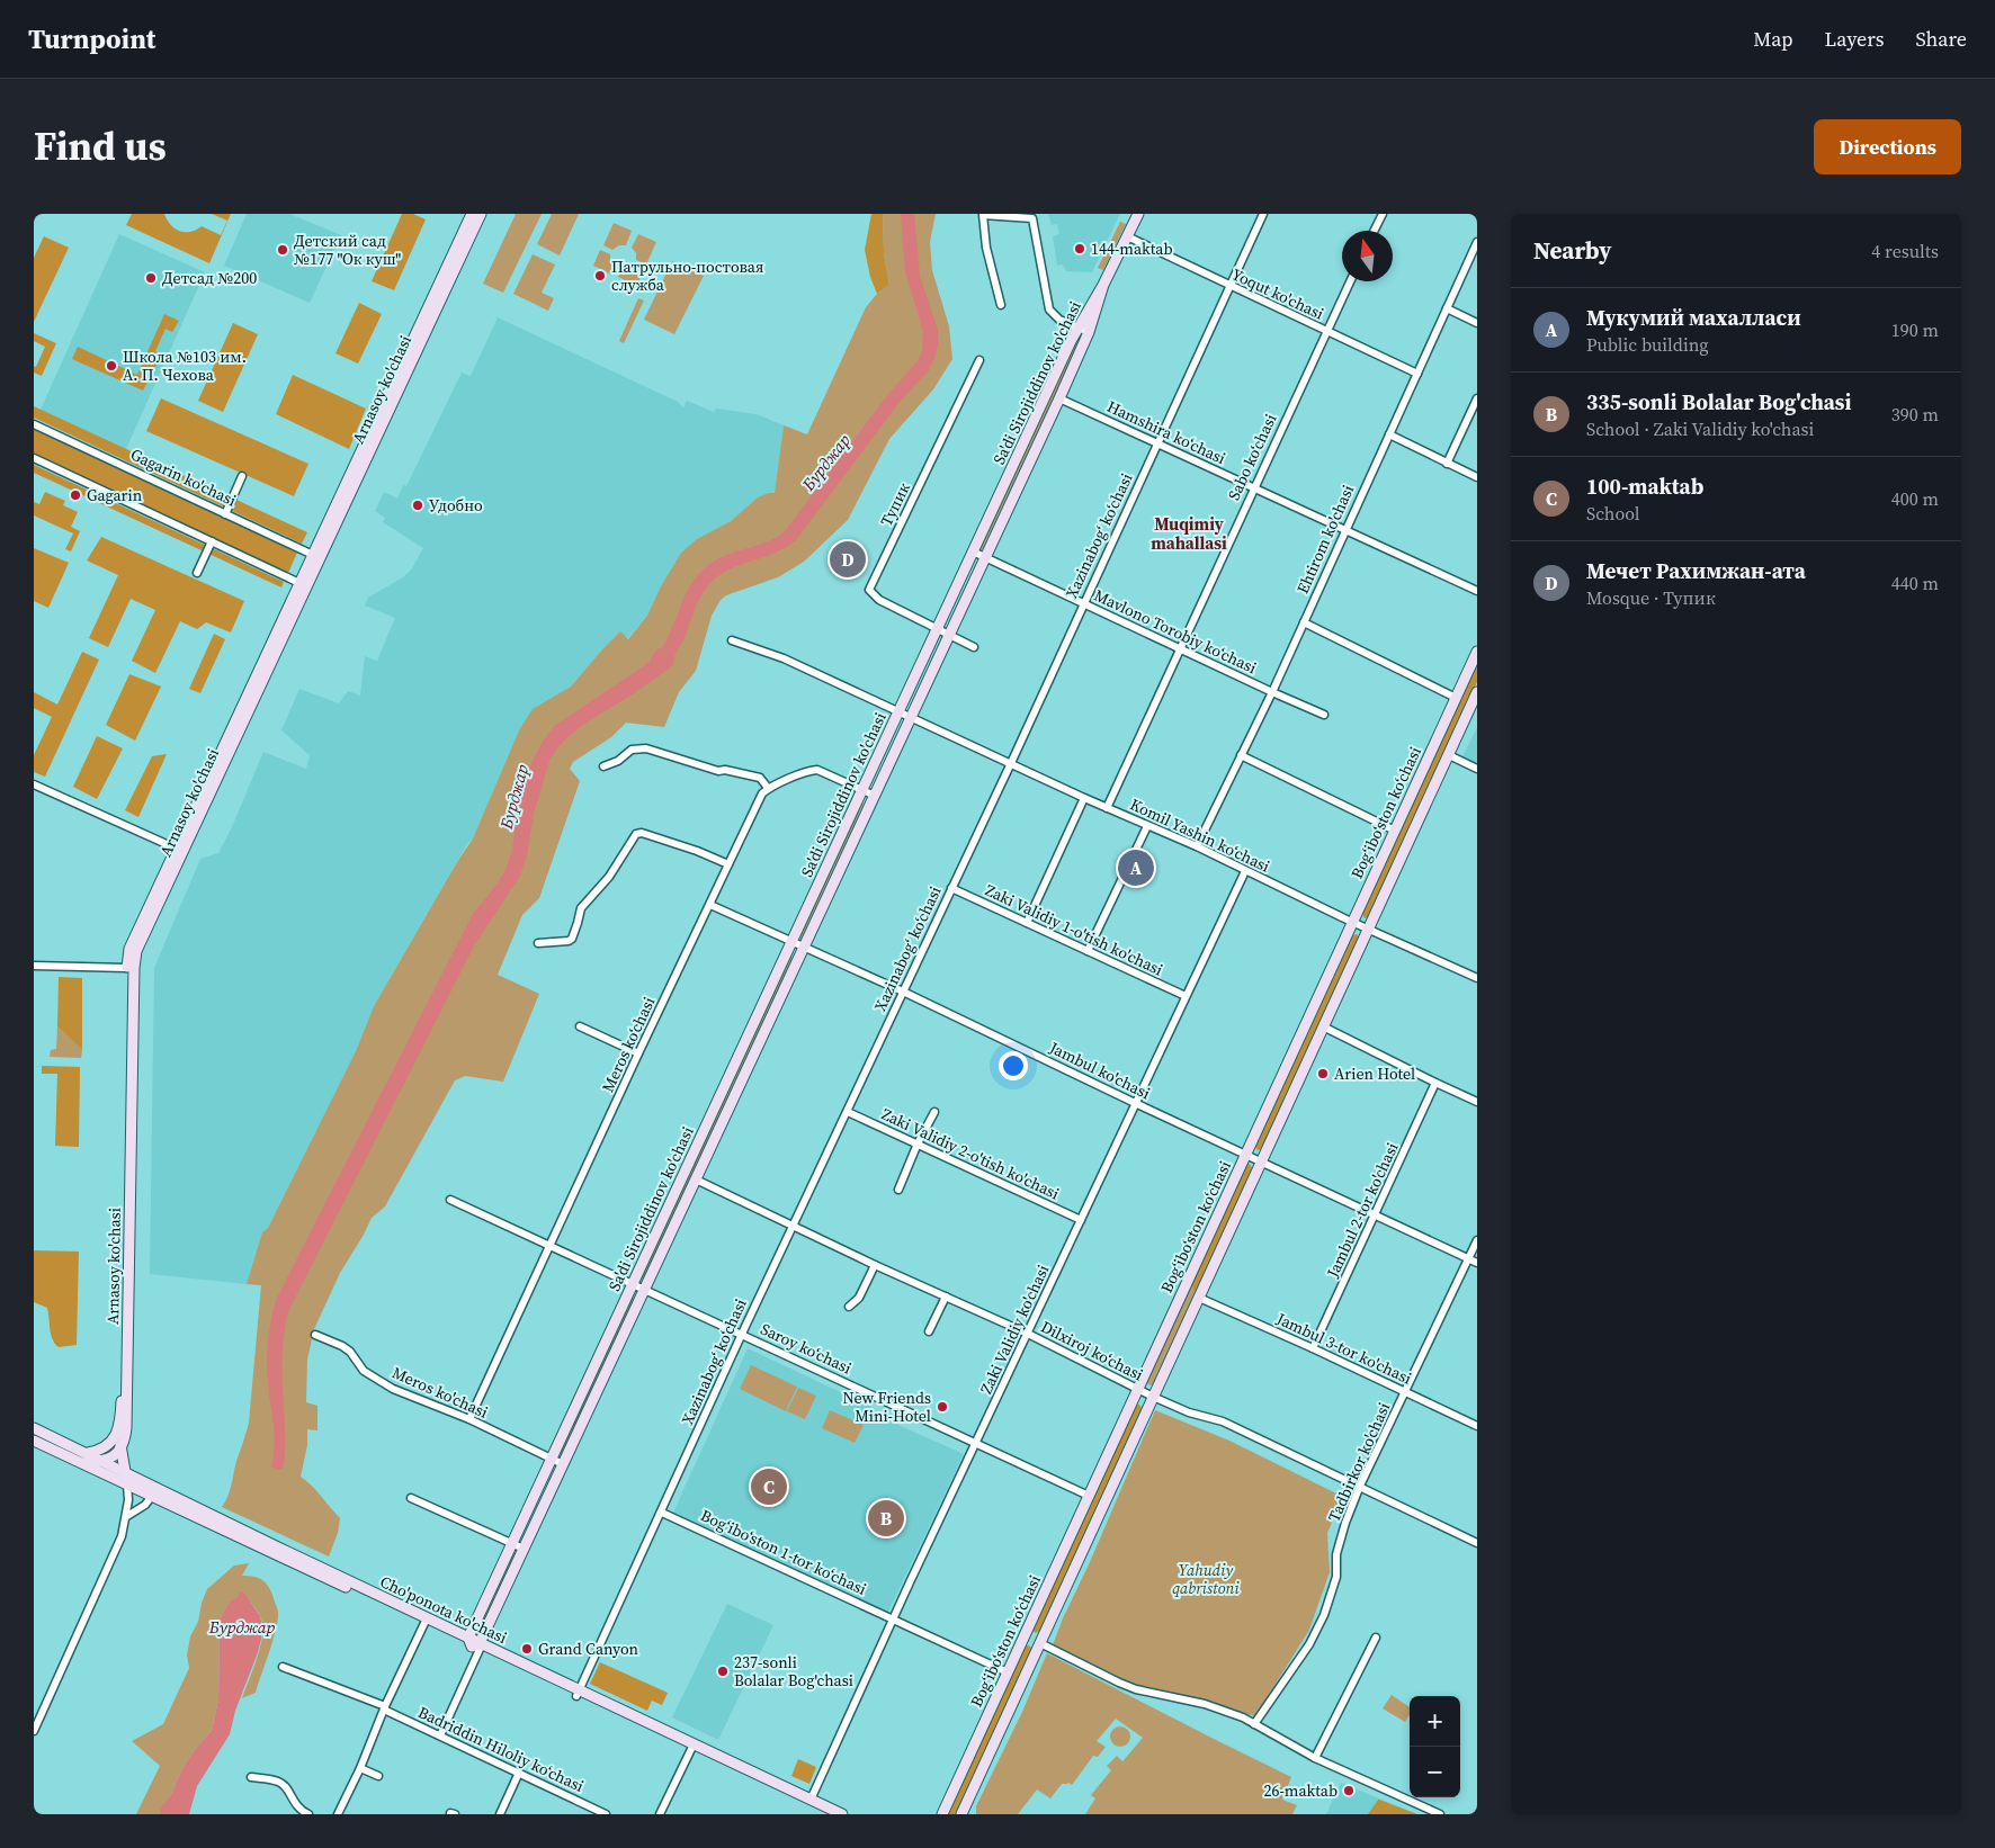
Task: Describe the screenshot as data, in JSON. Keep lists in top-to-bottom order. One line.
{"streets":{"street":["Yoqut ko'chasi","Sa'di Sirojiddinov ko'chasi","Arnasoy ko'chasi","Hamshira ko‘chasi","Sabo ko‘chasi","Gagarin ko'chasi","Тупик","Xazinabog‘ ko‘chasi","Ehtirom ko'chasi","Mavlono Torobiy ko‘chasi","Bogʻiboʻston koʻchasi","Komil Yashin koʻchasi","Zaki Validiy 1-o'tish ko'chasi","Meros ko‘chasi","Jambul ko'chasi","Zaki Validiy 2-o'tish ko'chasi","Jambul 2-tor ko'chasi","Zaki Validiy ko'chasi","Saroy ko‘chasi","Jambul 3-tor ko'chasi","Dilxiroj ko‘chasi","Meros ko'chasi","Tadbirkor ko'chasi","Bogʻiboʻston 1-tor koʻchasi","Cho'ponota ko'chasi","Badriddin Hiloliy koʻchasi"]},"crossings":[["Yoqut ko'chasi","Sa'di Sirojiddinov ko'chasi"],["Yoqut ko'chasi","Sabo ko‘chasi"],["Yoqut ko'chasi","Xazinabog‘ ko‘chasi"],["Yoqut ko'chasi","Ehtirom ko'chasi"],["Sa'di Sirojiddinov ko'chasi","Hamshira ko‘chasi"],["Sa'di Sirojiddinov ko'chasi","Тупик"],["Sa'di Sirojiddinov ko'chasi","Mavlono Torobiy ko‘chasi"],["Sa'di Sirojiddinov ko'chasi","Komil Yashin koʻchasi"],["Sa'di Sirojiddinov ko'chasi","Jambul ko'chasi"],["Sa'di Sirojiddinov ko'chasi","Saroy ko‘chasi"],["Sa'di Sirojiddinov ko'chasi","Dilxiroj ko‘chasi"],["Sa'di Sirojiddinov ko'chasi","Meros ko'chasi"],["Sa'di Sirojiddinov ko'chasi","Cho'ponota ko'chasi"],["Arnasoy ko'chasi","Gagarin ko'chasi"],["Arnasoy ko'chasi","Cho'ponota ko'chasi"],["Hamshira ko‘chasi","Sabo ko‘chasi"],["Hamshira ko‘chasi","Xazinabog‘ ko‘chasi"],["Hamshira ko‘chasi","Ehtirom ko'chasi"],["Sabo ko‘chasi","Mavlono Torobiy ko‘chasi"],["Sabo ko‘chasi","Komil Yashin koʻchasi"],["Xazinabog‘ ko‘chasi","Mavlono Torobiy ko‘chasi"],["Xazinabog‘ ko‘chasi","Komil Yashin koʻchasi"],["Xazinabog‘ ko‘chasi","Zaki Validiy 1-o'tish ko'chasi"],["Xazinabog‘ ko‘chasi","Jambul ko'chasi"],["Xazinabog‘ ko‘chasi","Zaki Validiy 2-o'tish ko'chasi"],["Xazinabog‘ ko‘chasi","Saroy ko‘chasi"],["Xazinabog‘ ko‘chasi","Dilxiroj ko‘chasi"],["Xazinabog‘ ko‘chasi","Bogʻiboʻston 1-tor koʻchasi"],["Xazinabog‘ ko‘chasi","Cho'ponota ko'chasi"],["Ehtirom ko'chasi","Mavlono Torobiy ko‘chasi"],["Ehtirom ko'chasi","Komil Yashin koʻchasi"],["Bogʻiboʻston koʻchasi","Komil Yashin koʻchasi"],["Bogʻiboʻston koʻchasi","Jambul ko'chasi"],["Bogʻiboʻston koʻchasi","Saroy ko‘chasi"],["Bogʻiboʻston koʻchasi","Jambul 3-tor ko'chasi"],["Bogʻiboʻston koʻchasi","Dilxiroj ko‘chasi"],["Bogʻiboʻston koʻchasi","Bogʻiboʻston 1-tor koʻchasi"],["Komil Yashin koʻchasi","Zaki Validiy ko'chasi"],["Zaki Validiy 1-o'tish ko'chasi","Zaki Validiy ko'chasi"],["Meros ko‘chasi","Jambul ko'chasi"],["Meros ko‘chasi","Saroy ko‘chasi"],["Meros ko‘chasi","Meros ko'chasi"],["Jambul ko'chasi","Jambul 2-tor ko'chasi"],["Jambul ko'chasi","Zaki Validiy ko'chasi"],["Jambul ko'chasi","Tadbirkor ko'chasi"],["Zaki Validiy 2-o'tish ko'chasi","Zaki Validiy ko'chasi"],["Jambul 2-tor ko'chasi","Jambul 3-tor ko'chasi"],["Zaki Validiy ko'chasi","Saroy ko‘chasi"],["Zaki Validiy ko'chasi","Dilxiroj ko‘chasi"],["Zaki Validiy ko'chasi","Bogʻiboʻston 1-tor koʻchasi"],["Zaki Validiy ko'chasi","Cho'ponota ko'chasi"],["Jambul 3-tor ko'chasi","Tadbirkor ko'chasi"],["Dilxiroj ko‘chasi","Tadbirkor ko'chasi"]],"districts":["Muqimiy mahallasi"],"water":["Бурджар"],"parks":["Yahudiy qabristoni"],"places":["144-maktab","Детский сад №177 \"Ок куш\"","Патрульно-постовая служба","Детсад №200","Школа №103 им. А. П. Чехова","Gagarin","Удобно","Arien Hotel","New Friends Mini-Hotel","Grand Canyon","237-sonli Bolalar Bog'chasi","26-maktab"],"north":"top","page":{"header":"Turnpoint","nav":["Map","Layers","Share"],"title":"Find us","buttons":"Directions","heading":["Nearby","4 results"],"list":[{"mark":"A","name":"Мукумий махалласи","note":"Public building","value":"190 m"},{"mark":"B","name":"335-sonli Bolalar Bog'chasi","note":"School · Zaki Validiy ko'chasi","value":"390 m"},{"mark":"C","name":"100-maktab","note":"School","value":"400 m"},{"mark":"D","name":"Мечет Рахимжан-ата","note":"Mosque · Тупик","value":"440 m"}],"pins":["D","A","C","B"],"map_buttons":["+","−"]}}
